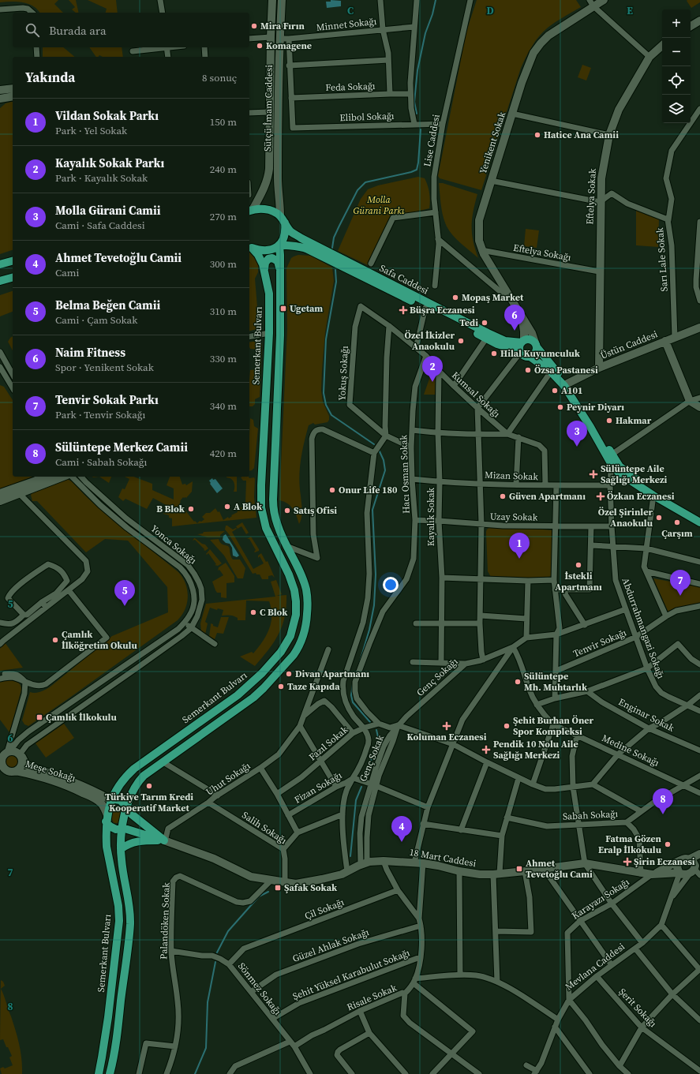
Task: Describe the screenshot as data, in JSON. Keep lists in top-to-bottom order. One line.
{"streets":{"main road":["Safa Caddesi","Semerkant Bulvarı"],"street":["Minnet Sokağı","Feda Sokağı","Sütçü İmam Caddesi","Elibol Sokağı","Lise Caddesi","Yenikent Sokak","Eftelya Sokak","Eftelya Sokağı","Sarı Lale Sokak","Üstün Caddesi","Yokuş Sokağı","Kumsal Sokağı","Hacı Osman Sokak","Mizan Sokak","Kayalık Sokak","Uzay Sokak","Yonca Sokağı","Abdurrahmangazi Sokağı","Tenvir Sokağı","Genç Sokağı","Enginar Sokak","Fazıl Sokak","Medine Sokağı","Genç Sokak","Meşe Sokağı","Uhut Sokağı","Fizan Sokağı","Sabah Sokağı","Salih Sokağı","18 Mart Caddesi","Karayazı Sokağı","Çil Sokağı","Palandöken Sokak","Güzel Ahlak Sokağı","Mevlana Caddesi","Şehit Yüksel Karabulut Sokağı","Sönmez Sokağı","Risale Sokak","Şerit Sokağı"]},"crossings":[["Minnet Sokağı","Sütçü İmam Caddesi"],["Feda Sokağı","Elibol Sokağı"],["Sütçü İmam Caddesi","Safa Caddesi"],["Elibol Sokağı","Lise Caddesi"],["Yenikent Sokak","Eftelya Sokağı"],["Yenikent Sokak","Safa Caddesi"],["Eftelya Sokak","Eftelya Sokağı"],["Eftelya Sokak","Sarı Lale Sokak"],["Eftelya Sokak","Üstün Caddesi"],["Sarı Lale Sokak","Üstün Caddesi"],["Safa Caddesi","Semerkant Bulvarı"],["Semerkant Bulvarı","Meşe Sokağı"],["Yokuş Sokağı","Kumsal Sokağı"],["Yokuş Sokağı","Hacı Osman Sokak"],["Kumsal Sokağı","Hacı Osman Sokak"],["Kumsal Sokağı","Mizan Sokak"],["Kumsal Sokağı","Kayalık Sokak"],["Hacı Osman Sokak","Mizan Sokak"],["Hacı Osman Sokak","Uzay Sokak"],["Hacı Osman Sokak","Fazıl Sokak"],["Mizan Sokak","Kayalık Sokak"],["Mizan Sokak","Abdurrahmangazi Sokağı"],["Kayalık Sokak","Uzay Sokak"],["Uzay Sokak","Abdurrahmangazi Sokağı"],["Yonca Sokağı","Meşe Sokağı"],["Abdurrahmangazi Sokağı","Tenvir Sokağı"],["Genç Sokağı","Fazıl Sokak"],["Genç Sokağı","Genç Sokak"],["Fazıl Sokak","Genç Sokak"],["Medine Sokağı","Sabah Sokağı"],["Genç Sokak","Fizan Sokağı"],["Genç Sokak","18 Mart Caddesi"],["Uhut Sokağı","Salih Sokağı"],["Uhut Sokağı","18 Mart Caddesi"],["Salih Sokağı","18 Mart Caddesi"],["18 Mart Caddesi","Karayazı Sokağı"],["18 Mart Caddesi","Palandöken Sokak"],["18 Mart Caddesi","Mevlana Caddesi"],["18 Mart Caddesi","Risale Sokak"],["Karayazı Sokağı","Mevlana Caddesi"],["Çil Sokağı","Sönmez Sokağı"],["Palandöken Sokak","Sönmez Sokağı"],["Güzel Ahlak Sokağı","Sönmez Sokağı"],["Güzel Ahlak Sokağı","Risale Sokak"],["Mevlana Caddesi","Şerit Sokağı"],["Şehit Yüksel Karabulut Sokağı","Sönmez Sokağı"],["Şehit Yüksel Karabulut Sokağı","Risale Sokak"],["Sönmez Sokağı","Risale Sokak"]],"parks":["Molla Gürani Parkı"],"places":{"other":["Mira Fırın","Komagene","Hatice Ana Camii","Mopaş Market","Tedi","Özel İkizler Anaokulu","Hilal Kuyumculuk","Özsa Pastanesi","A101","Peynir Diyarı","Hakmar","Onur Life 180","Güven Apartmanı","A Blok","B Blok","Satış Ofisi","Özel Şirinler Anaokulu","Çarşım","İstekli Apartmanı","C Blok","Çamlık İlköğretim Okulu","Divan Apartmanı","Sülüntepe Mh. Muhtarlık","Taze Kapıda","Şehit Burhan Öner Spor Kompleksi","Türkiye Tarım Kredi Kooperatif Market","Fatma Gözen Eralp İlkokulu"],"transit":["Ugetam","Çamlık İlkokulu","Ahmet Tevetoğlu Cami","Şafak Sokak"],"health":["Büşra Eczanesi","Sülüntepe Aile Sağlığı Merkezi","Özkan Eczanesi","Koluman Eczanesi","Pendik 10 Nolu Aile Sağlığı Merkezi","Şirin Eczanesi"]},"page":{"map_buttons":["+","−"],"search":"Burada ara","heading":["Yakında","8 sonuç"],"list":[{"mark":"1","name":"Vildan Sokak Parkı","note":"Park · Yel Sokak","value":"150 m"},{"mark":"2","name":"Kayalık Sokak Parkı","note":"Park · Kayalık Sokak","value":"240 m"},{"mark":"3","name":"Molla Gürani Camii","note":"Cami · Safa Caddesi","value":"270 m"},{"mark":"4","name":"Ahmet Tevetoğlu Camii","note":"Cami","value":"300 m"},{"mark":"5","name":"Belma Beğen Camii","note":"Cami · Çam Sokak","value":"310 m"},{"mark":"6","name":"Naim Fitness","note":"Spor · Yenikent Sokak","value":"330 m"},{"mark":"7","name":"Tenvir Sokak Parkı","note":"Park · Tenvir Sokağı","value":"340 m"},{"mark":"8","name":"Sülüntepe Merkez Camii","note":"Cami · Sabah Sokağı","value":"420 m"}],"pins":["6","2","3","1","7","5","8","4"]},"grid":{"columns":["C","D","E"],"rows":["5","6","7","8"]}}
